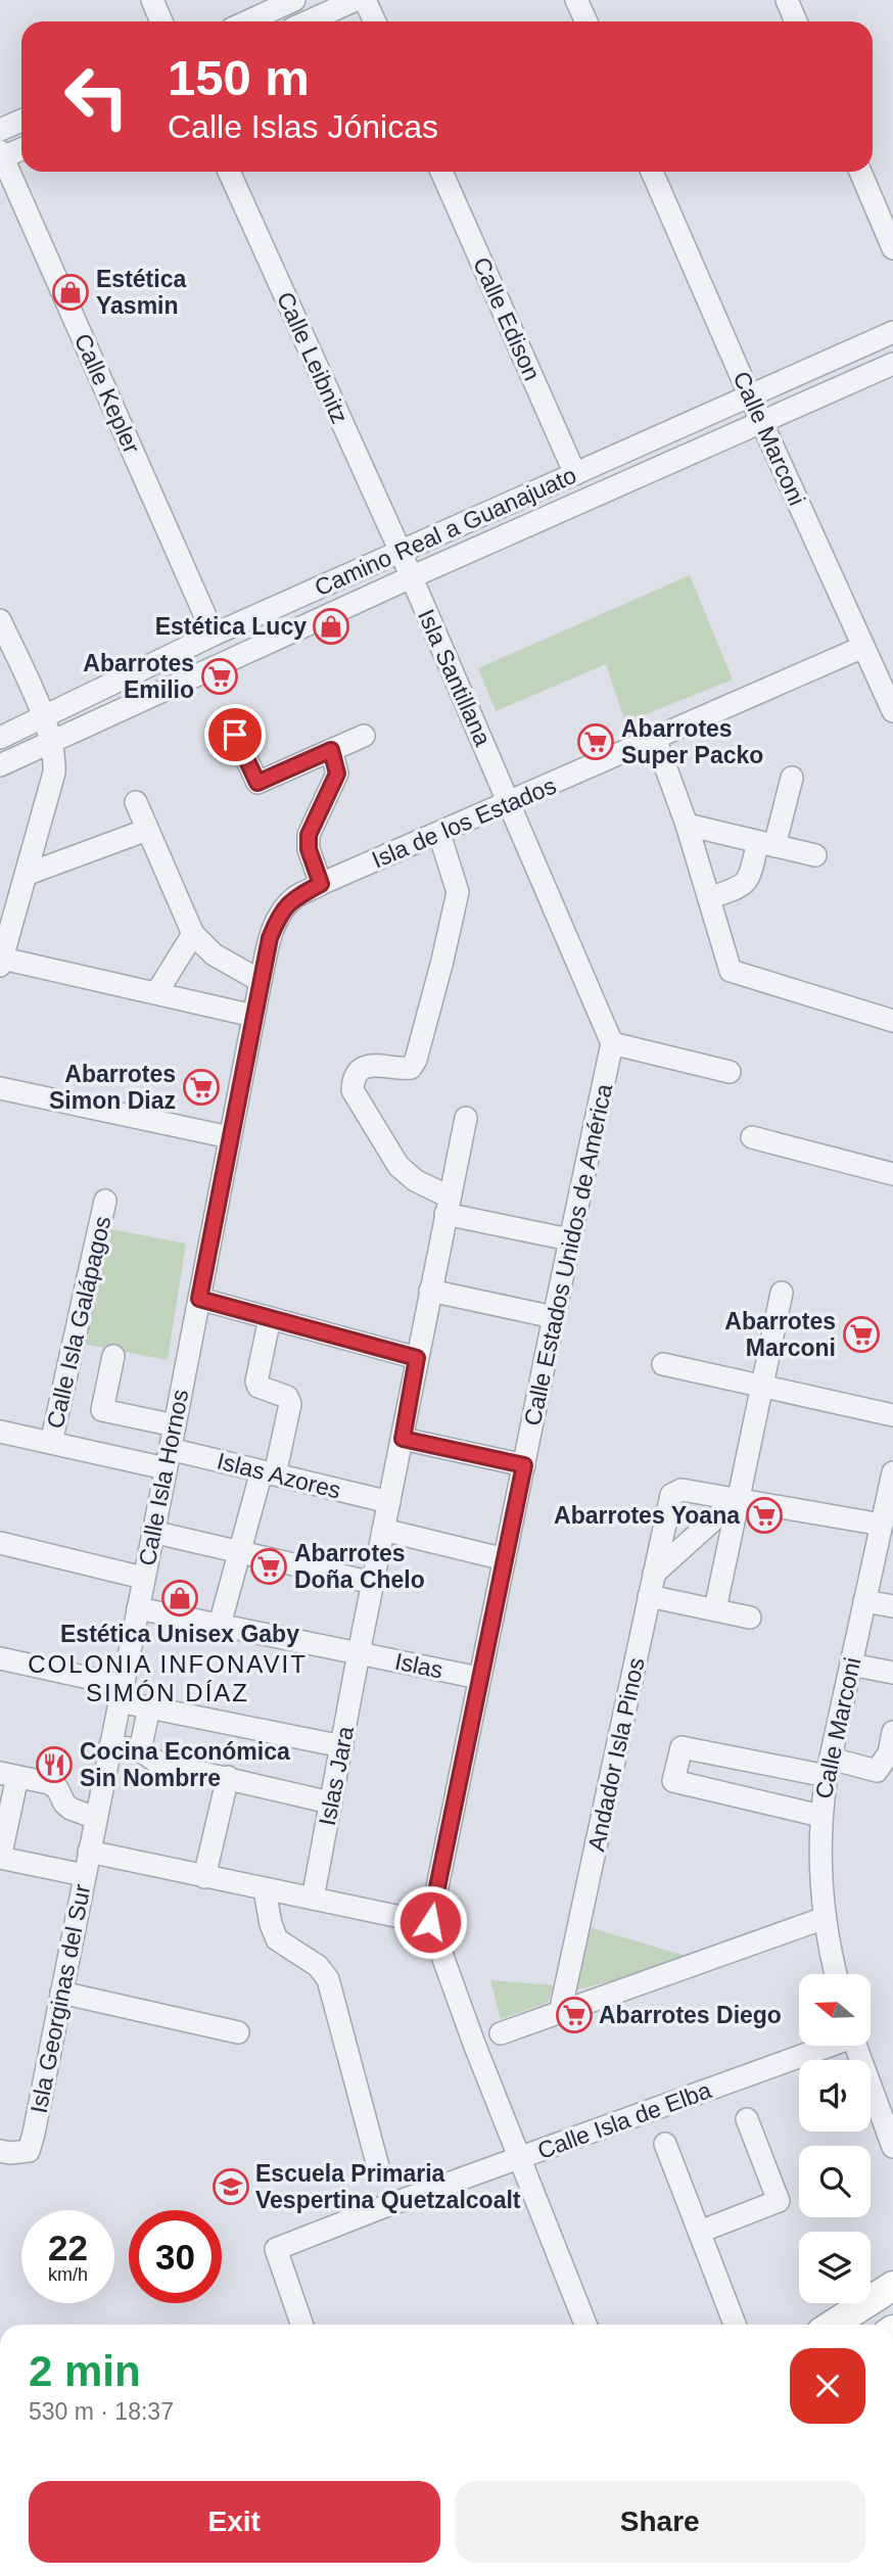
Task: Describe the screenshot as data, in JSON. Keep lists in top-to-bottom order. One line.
{"streets":{"street":["Calle Edison","Calle Leibnitz","Calle Kepler","Calle Marconi","Camino Real a Guanajuato","Isla Santillana","Isla de los Estados","Calle Estados Unidos de América","Calle Isla Galápagos","Islas Azores","Calle Isla Hornos","Islas","Andador Isla Pinos","Islas Jara","Isla Georginas del Sur","Calle Isla de Elba"]},"crossings":[["Calle Edison","Camino Real a Guanajuato"],["Calle Leibnitz","Camino Real a Guanajuato"],["Calle Leibnitz","Isla Santillana"],["Calle Kepler","Camino Real a Guanajuato"],["Calle Marconi","Camino Real a Guanajuato"],["Calle Marconi","Isla de los Estados"],["Camino Real a Guanajuato","Isla Santillana"],["Isla Santillana","Isla de los Estados"],["Isla de los Estados","Calle Isla Hornos"],["Calle Estados Unidos de América","Islas"],["Calle Estados Unidos de América","Calle Isla de Elba"],["Calle Isla Galápagos","Islas Azores"],["Islas Azores","Calle Isla Hornos"],["Islas Azores","Islas Jara"],["Calle Isla Hornos","Isla Georginas del Sur"],["Islas","Islas Jara"]],"districts":["COLONIA INFONAVIT SIMÓN DÍAZ"],"places":{"shop":["Estética Yasmin","Estética Lucy","Estética Unisex Gaby"],"supermarket":["Abarrotes Emilio","Abarrotes Super Packo","Abarrotes Simon Diaz","Abarrotes Marconi","Abarrotes Yoana","Abarrotes Doña Chelo","Abarrotes Diego"],"restaurant":["Cocina Económica Sin Nombrre"],"school or university":["Escuela Primaria Vespertina Quetzalcoalt"]},"north":"left","page":{"turn":["150 m","Calle Islas Jónicas"],"speed":"22 km/h","limit":"30","heading":["2 min","530 m · 18:37"],"buttons":["Exit","Share"]}}
